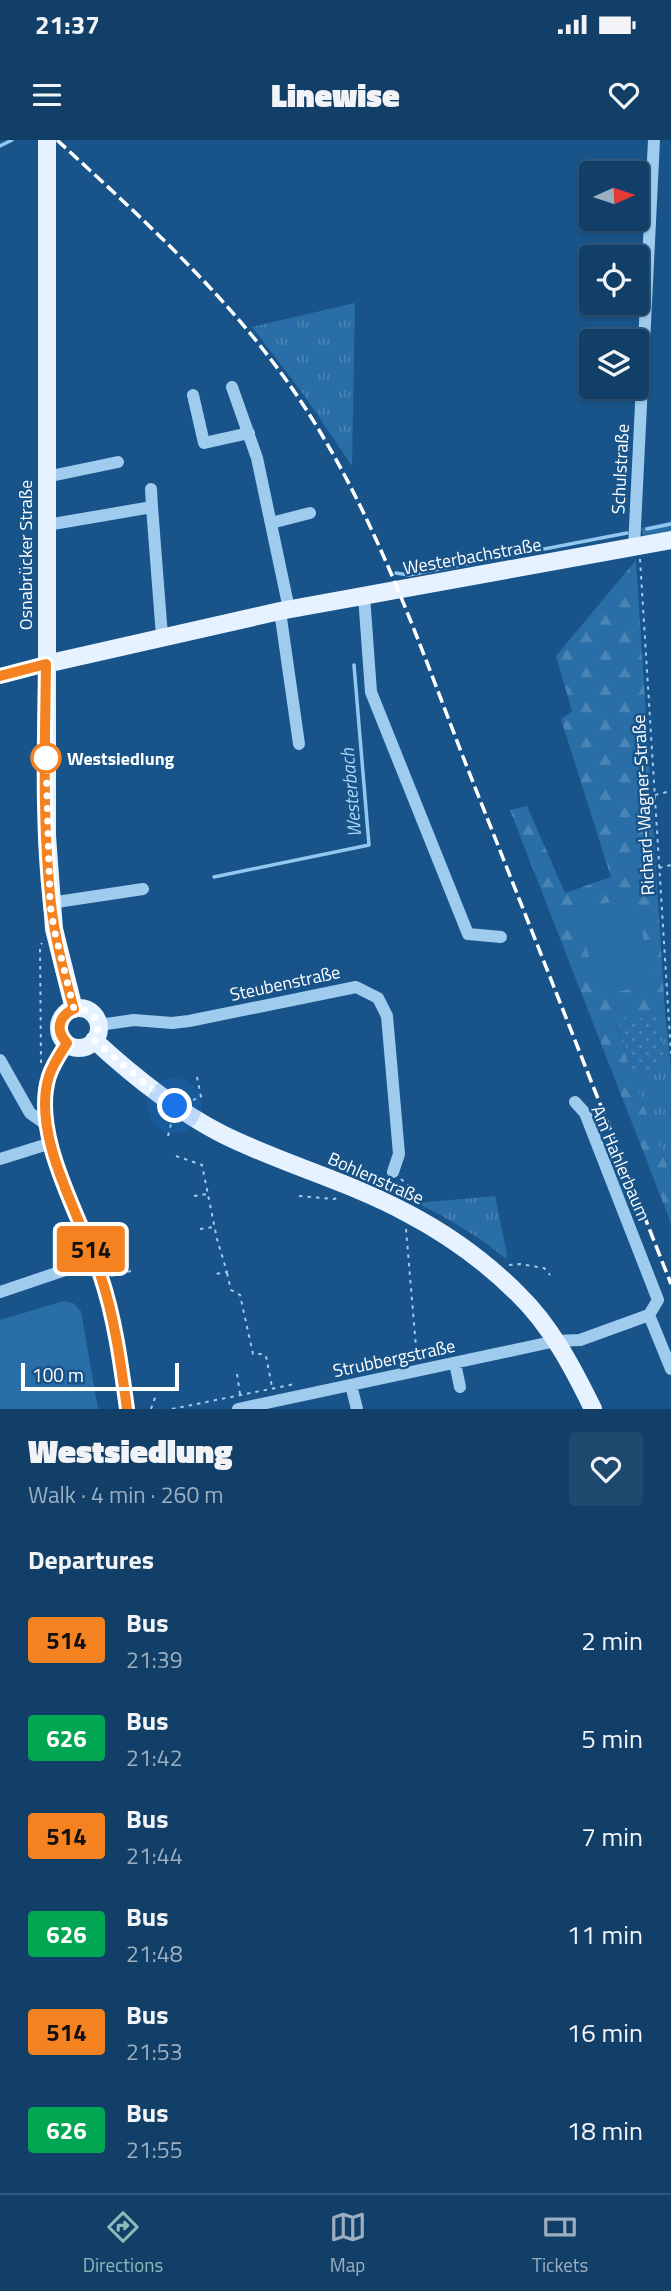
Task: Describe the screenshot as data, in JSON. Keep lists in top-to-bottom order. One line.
{"streets":{"main road":["Osnabrücker Straße","Westerbachstraße","Bohlenstraße"],"street":["Schulstraße","Steubenstraße","Am Hahlerbaum","Strubbergstraße"],"path":["Richard-Wagner-Straße"]},"crossings":[["Schulstraße","Westerbachstraße"],["Schulstraße","Richard-Wagner-Straße"],["Osnabrücker Straße","Westerbachstraße"],["Osnabrücker Straße","Steubenstraße"],["Osnabrücker Straße","Bohlenstraße"],["Westerbachstraße","Richard-Wagner-Straße"],["Steubenstraße","Bohlenstraße"],["Bohlenstraße","Strubbergstraße"]],"water":["Westerbach"],"places":["Westsiedlung"],"lines":["bus line 514"],"scale_bar":"100 m","north":"right","page":{"status":"21:37","header":"Linewise","on_map":"514","scale":"100 m","heading":[["Westsiedlung","Walk · 4 min · 260 m"],"Departures"],"list":[{"mark":"514","name":"Bus","note":"21:39","value":"2 min"},{"mark":"626","name":"Bus","note":"21:42","value":"5 min"},{"mark":"514","name":"Bus","note":"21:44","value":"7 min"},{"mark":"626","name":"Bus","note":"21:48","value":"11 min"},{"mark":"514","name":"Bus","note":"21:53","value":"16 min"},{"mark":"626","name":"Bus","note":"21:55","value":"18 min"}],"tabs":["Directions","Map","Tickets"]}}
